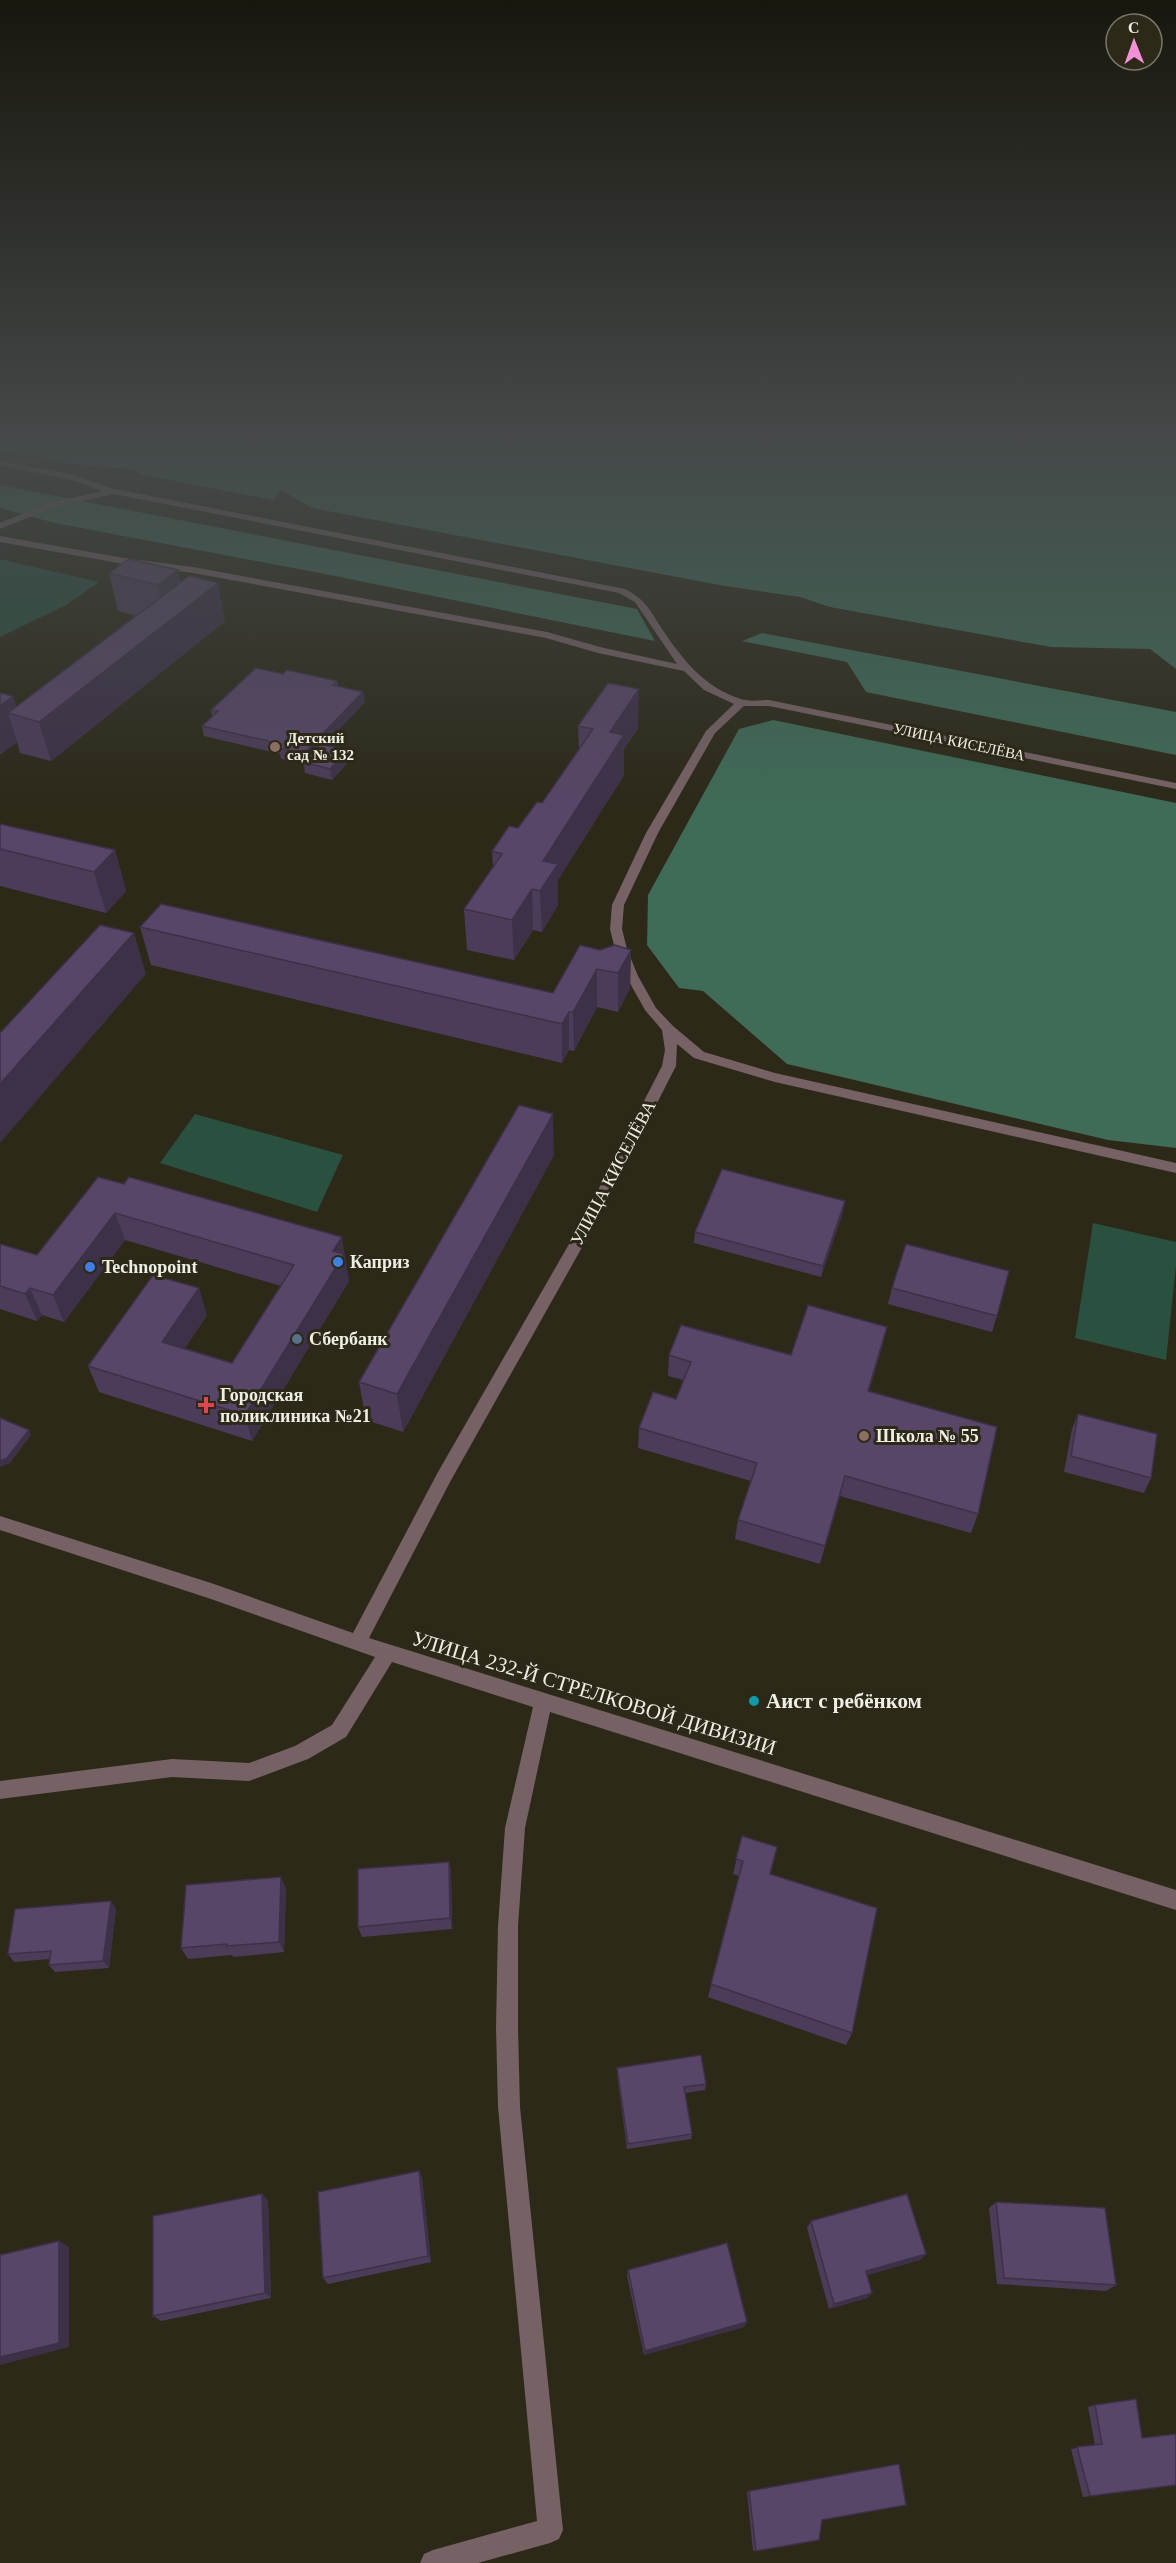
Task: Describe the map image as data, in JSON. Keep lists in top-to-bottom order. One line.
{"streets":{"street":["УЛИЦА КИСЕЛЁВА","УЛИЦА 232-Й СТРЕЛКОВОЙ ДИВИЗИИ"]},"crossings":[["УЛИЦА КИСЕЛЁВА","УЛИЦА 232-Й СТРЕЛКОВОЙ ДИВИЗИИ"]],"places":{"other":["Детский сад № 132","Каприз","Technopoint","Сбербанк","Школа № 55","Аист с ребёнком"],"health":["Городская поликлиника №21"]},"north":"top"}
